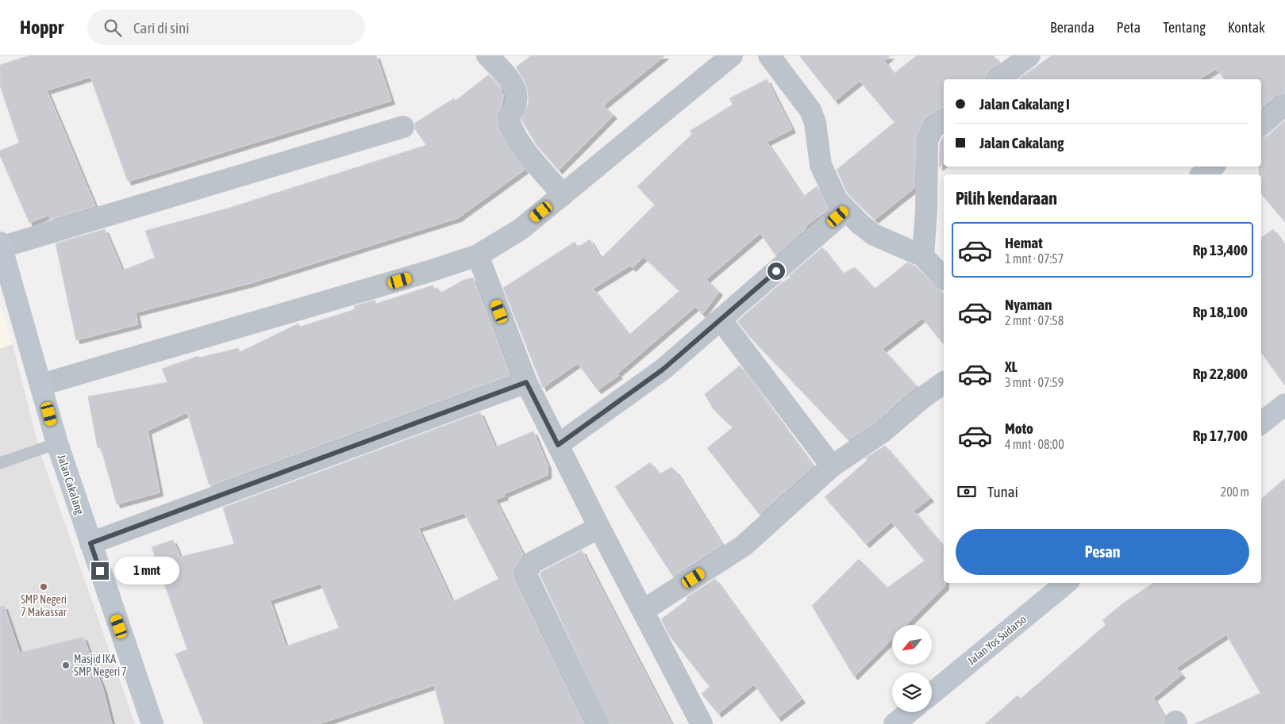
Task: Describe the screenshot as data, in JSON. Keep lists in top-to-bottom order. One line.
{"streets":{"main road":["Jalan Cakalang","Jalan Yos Sudarso"]},"places":["SMP Negeri 7 Makassar","Masjid IKA SMP Negeri 7"],"north":"bottom left","page":{"header":"Hoppr","search":"Cari di sini","nav":["Beranda","Peta","Tentang","Kontak"],"banner":["Jalan Cakalang I","Jalan Cakalang"],"heading":"Pilih kendaraan","list":[{"name":"Hemat","note":"1 mnt · 07:57","value":"Rp 13,400"},{"name":"Nyaman","note":"2 mnt · 07:58","value":"Rp 18,100"},{"name":"XL","note":"3 mnt · 07:59","value":"Rp 22,800"},{"name":"Moto","note":"4 mnt · 08:00","value":"Rp 17,700"}],"pay":["Tunai","200 m"],"buttons":"Pesan","bubble":"1 mnt"}}
